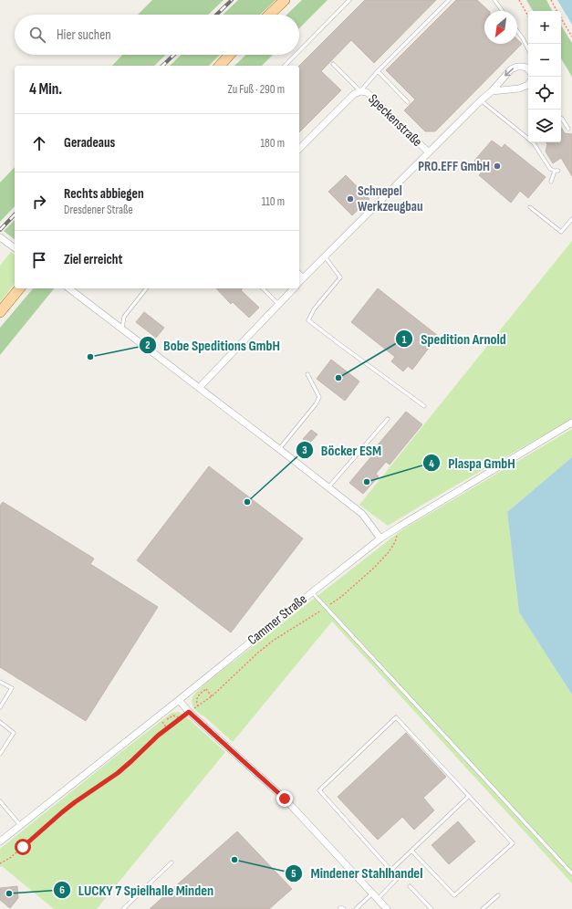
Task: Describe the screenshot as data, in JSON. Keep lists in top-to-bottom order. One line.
{"streets":{"street":["Speckenstraße","Cammer Straße"]},"places":["PRO.EFF GmbH","Schnepel Werkzeugbau","Bobe Speditions GmbH","Spedition Arnold","Plaspa GmbH","Böcker ESM","Mindener Stahlhandel","LUCKY 7 Spielhalle Minden"],"north":"bottom left","page":{"map_buttons":["+","−"],"search":"Hier suchen","heading":["4 Min.","Zu Fuß · 290 m"],"list":[["Geradeaus","180 m"],["Rechts abbiegen","Dresdener Straße","110 m"],"Ziel erreicht"]}}
